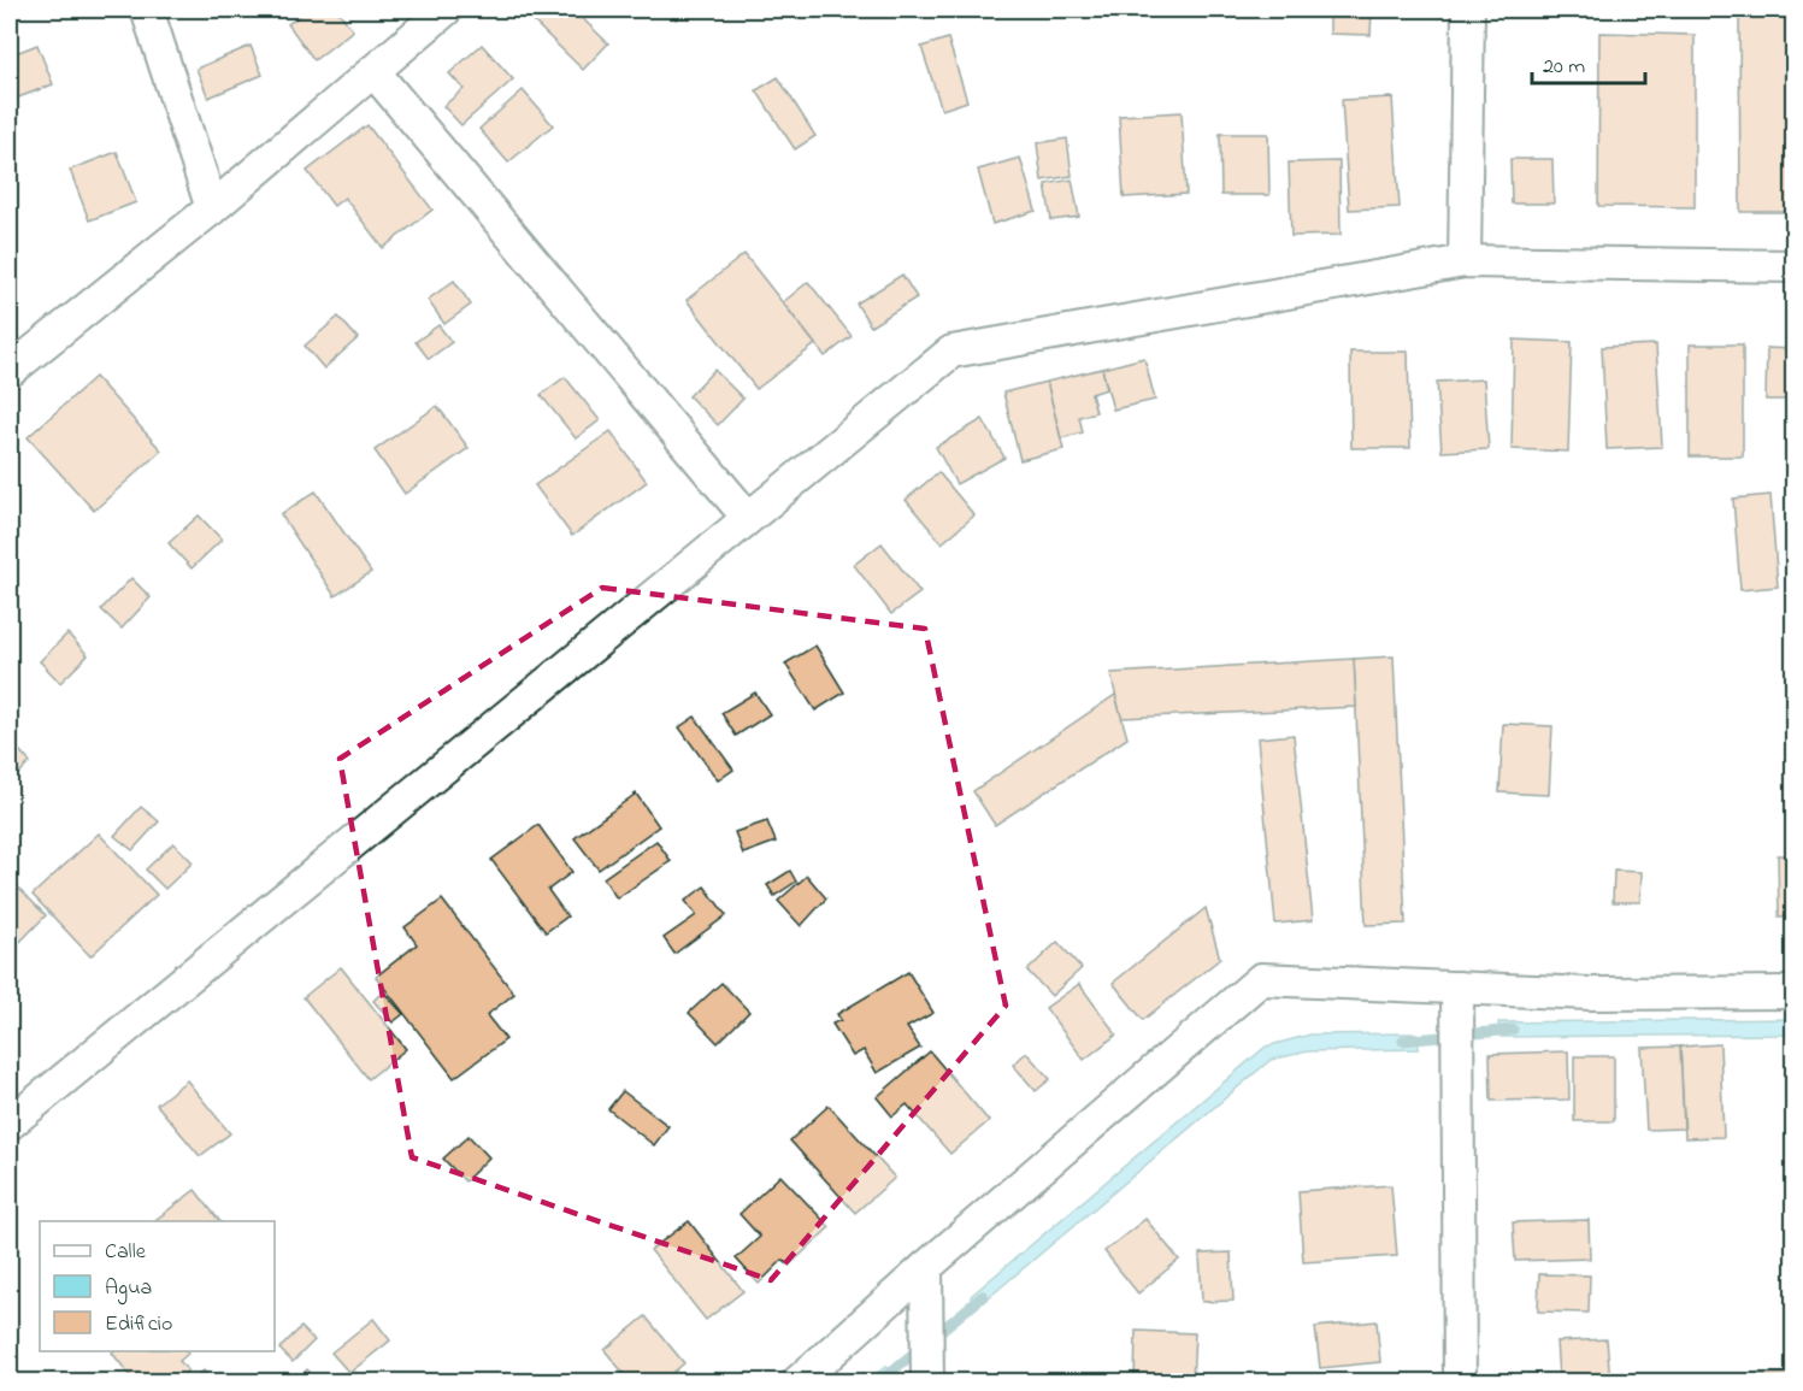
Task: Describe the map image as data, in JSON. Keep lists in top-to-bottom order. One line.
{"legend":["Calle","Agua","Edificio"],"scale_bar":"20 m"}
